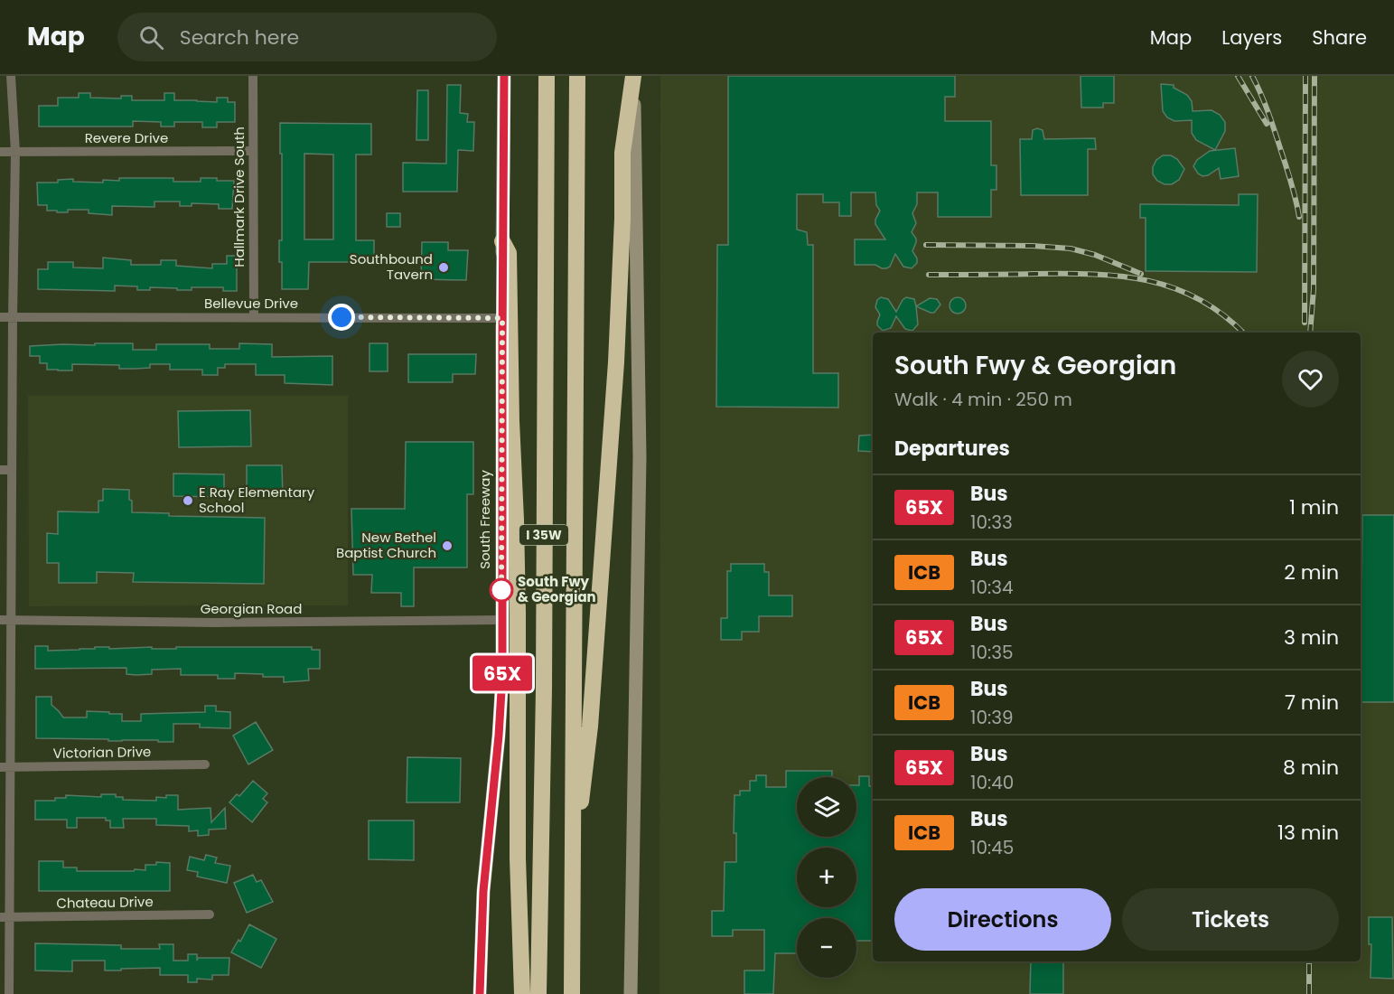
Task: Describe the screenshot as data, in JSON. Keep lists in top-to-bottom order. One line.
{"streets":{"highway":["I 35W"],"main road":["South Freeway"],"street":["Revere Drive","Hallmark Drive South","Bellevue Drive","Georgian Road","Victorian Drive","Chateau Drive"]},"crossings":[["Revere Drive","Hallmark Drive South"],["Hallmark Drive South","Bellevue Drive"],["Bellevue Drive","South Freeway"],["South Freeway","Georgian Road"]],"places":["Southbound Tavern","E Ray Elementary School","New Bethel Baptist Church","South Fwy & Georgian"],"lines":["bus line 65X"],"page":{"header":"Map","search":"Search here","nav":["Map","Layers","Share"],"on_map":"65X","heading":[["South Fwy & Georgian","Walk · 4 min · 250 m"],"Departures"],"list":[{"mark":"65X","name":"Bus","note":"10:33","value":"1 min"},{"mark":"ICB","name":"Bus","note":"10:34","value":"2 min"},{"mark":"65X","name":"Bus","note":"10:35","value":"3 min"},{"mark":"ICB","name":"Bus","note":"10:39","value":"7 min"},{"mark":"65X","name":"Bus","note":"10:40","value":"8 min"},{"mark":"ICB","name":"Bus","note":"10:45","value":"13 min"}],"map_buttons":["+","−"],"buttons":["Directions","Tickets"]}}
